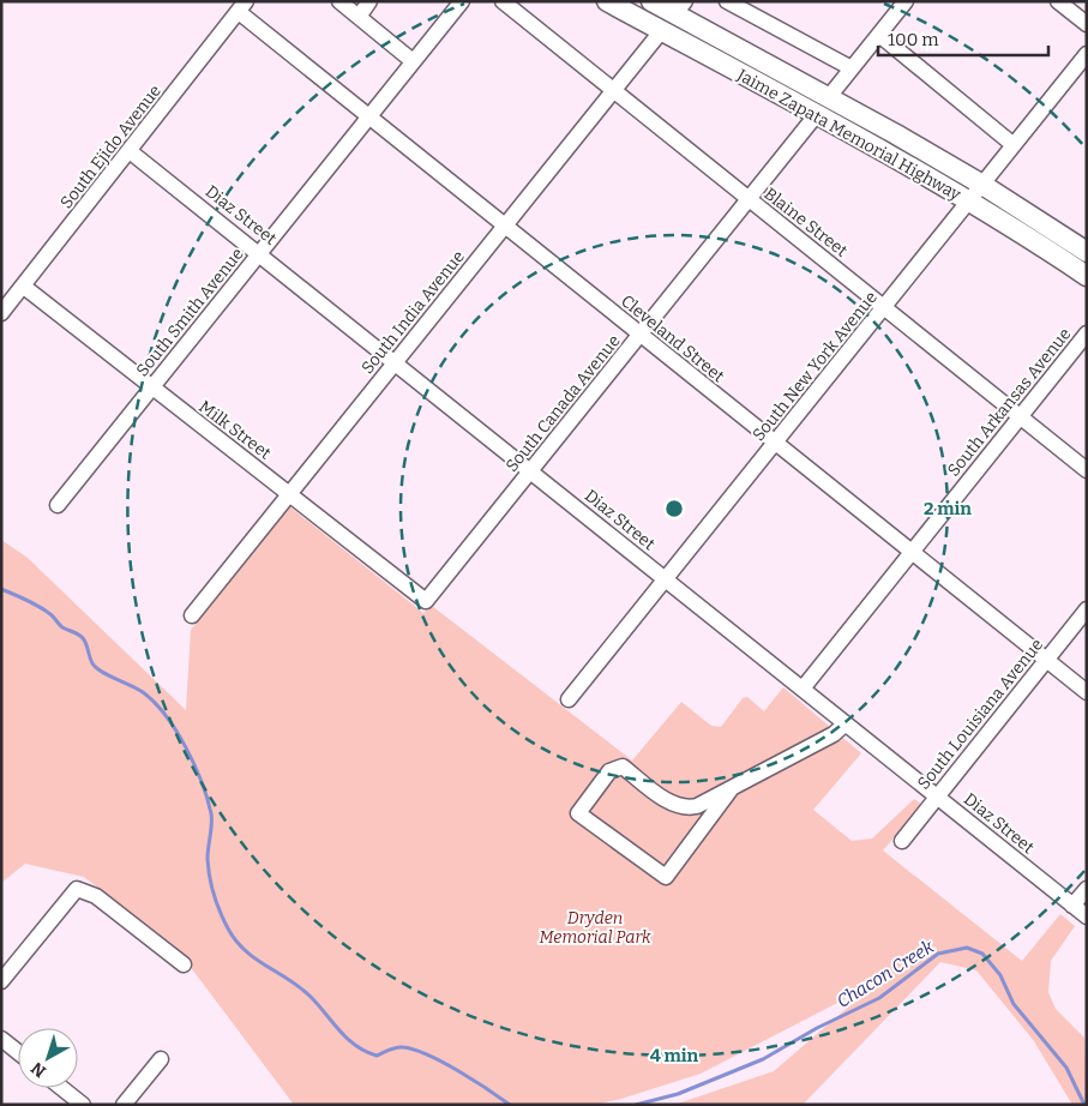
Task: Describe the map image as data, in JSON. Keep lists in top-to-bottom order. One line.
{"streets":{"main road":["Jaime Zapata Memorial Highway"],"street":["South Ejido Avenue","Diaz Street","Blaine Street","South Smith Avenue","South India Avenue","Cleveland Street","South New York Avenue","South Arkansas Avenue","South Canada Avenue","Milk Street","South Louisiana Avenue"]},"crossings":[["Jaime Zapata Memorial Highway","South India Avenue"],["Jaime Zapata Memorial Highway","South New York Avenue"],["Jaime Zapata Memorial Highway","South Canada Avenue"],["South Ejido Avenue","Diaz Street"],["South Ejido Avenue","Cleveland Street"],["South Ejido Avenue","Milk Street"],["Diaz Street","South Smith Avenue"],["Diaz Street","South India Avenue"],["Diaz Street","South New York Avenue"],["Diaz Street","South Arkansas Avenue"],["Diaz Street","South Canada Avenue"],["Diaz Street","South Louisiana Avenue"],["Blaine Street","South India Avenue"],["Blaine Street","South New York Avenue"],["Blaine Street","South Arkansas Avenue"],["Blaine Street","South Canada Avenue"],["South Smith Avenue","Cleveland Street"],["South Smith Avenue","Milk Street"],["South India Avenue","Cleveland Street"],["South India Avenue","Milk Street"],["Cleveland Street","South New York Avenue"],["Cleveland Street","South Arkansas Avenue"],["Cleveland Street","South Canada Avenue"],["Cleveland Street","South Louisiana Avenue"],["South Canada Avenue","Milk Street"]],"water":["Chacon Creek"],"parks":["Dryden Memorial Park"],"scale_bar":"100 m","north":"bottom left","rings":["2 min","4 min"]}
